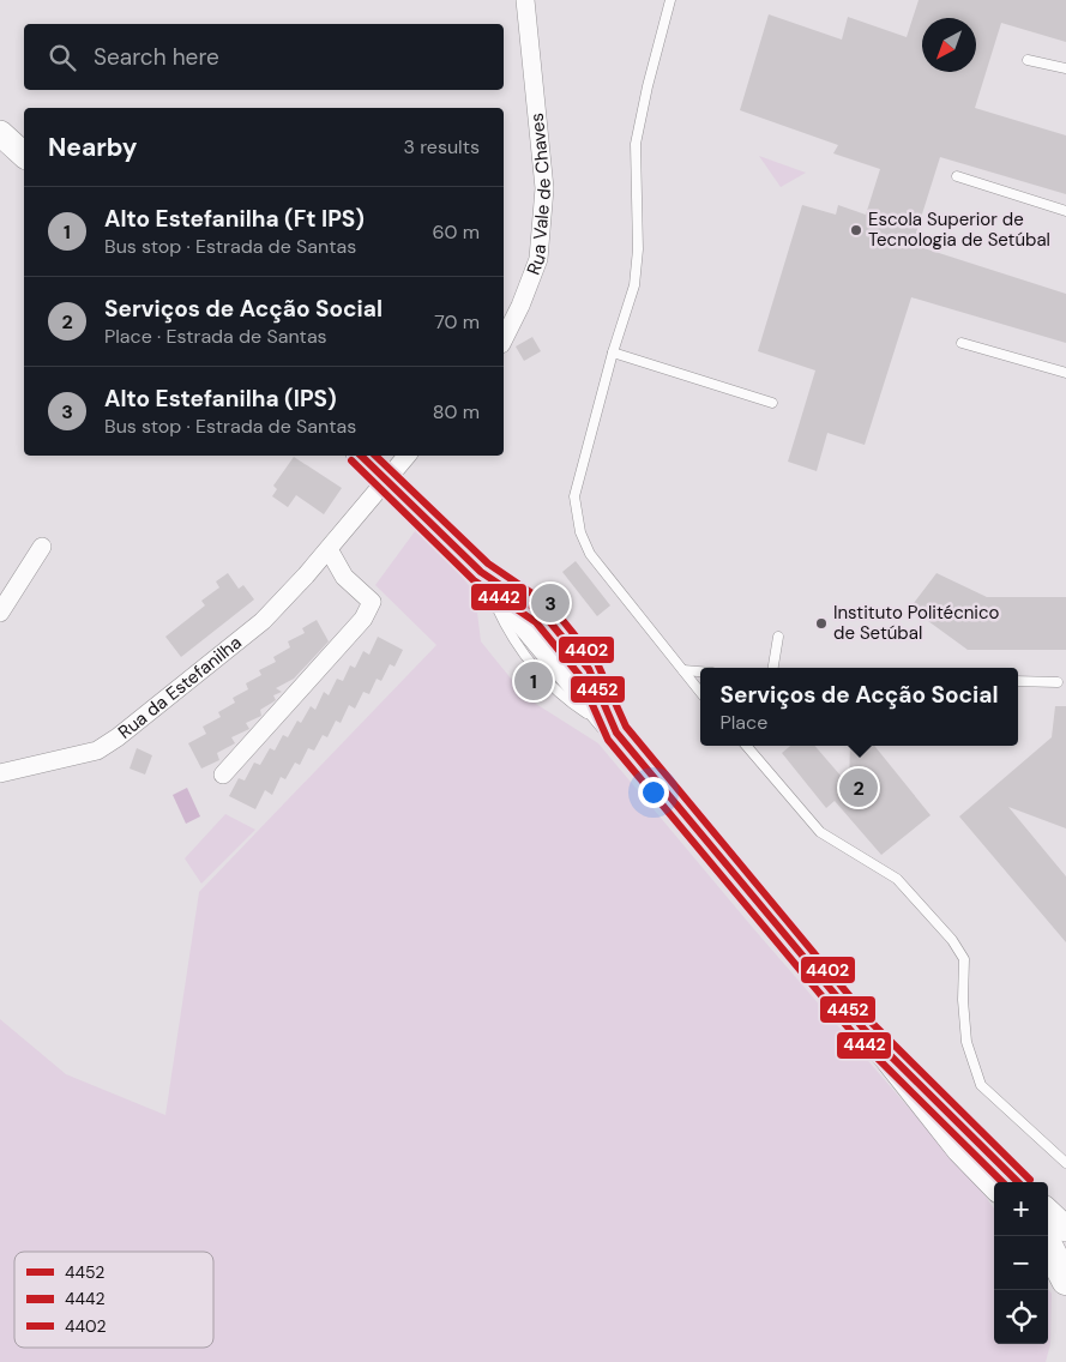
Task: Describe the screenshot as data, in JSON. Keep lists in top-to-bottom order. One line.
{"streets":{"street":["Rua Vale de Chaves","Rua da Estefanilha"]},"places":["Escola Superior de Tecnologia de Setúbal","Instituto Politécnico de Setúbal"],"lines":["transit line 4452","transit line 4402","transit line 4442"],"legend":["4452","4442","4402"],"north":"bottom left","page":{"search":"Search here","heading":["Nearby","3 results"],"list":[{"mark":"1","name":"Alto Estefanilha (Ft IPS)","note":"Bus stop · Estrada de Santas","value":"60 m"},{"mark":"2","name":"Serviços de Acção Social","note":"Place · Estrada de Santas","value":"70 m"},{"mark":"3","name":"Alto Estefanilha (IPS)","note":"Bus stop · Estrada de Santas","value":"80 m"}],"pins":["3","1","2"],"popup":["Serviços de Acção Social","Place"],"map_buttons":["+","−"]}}
